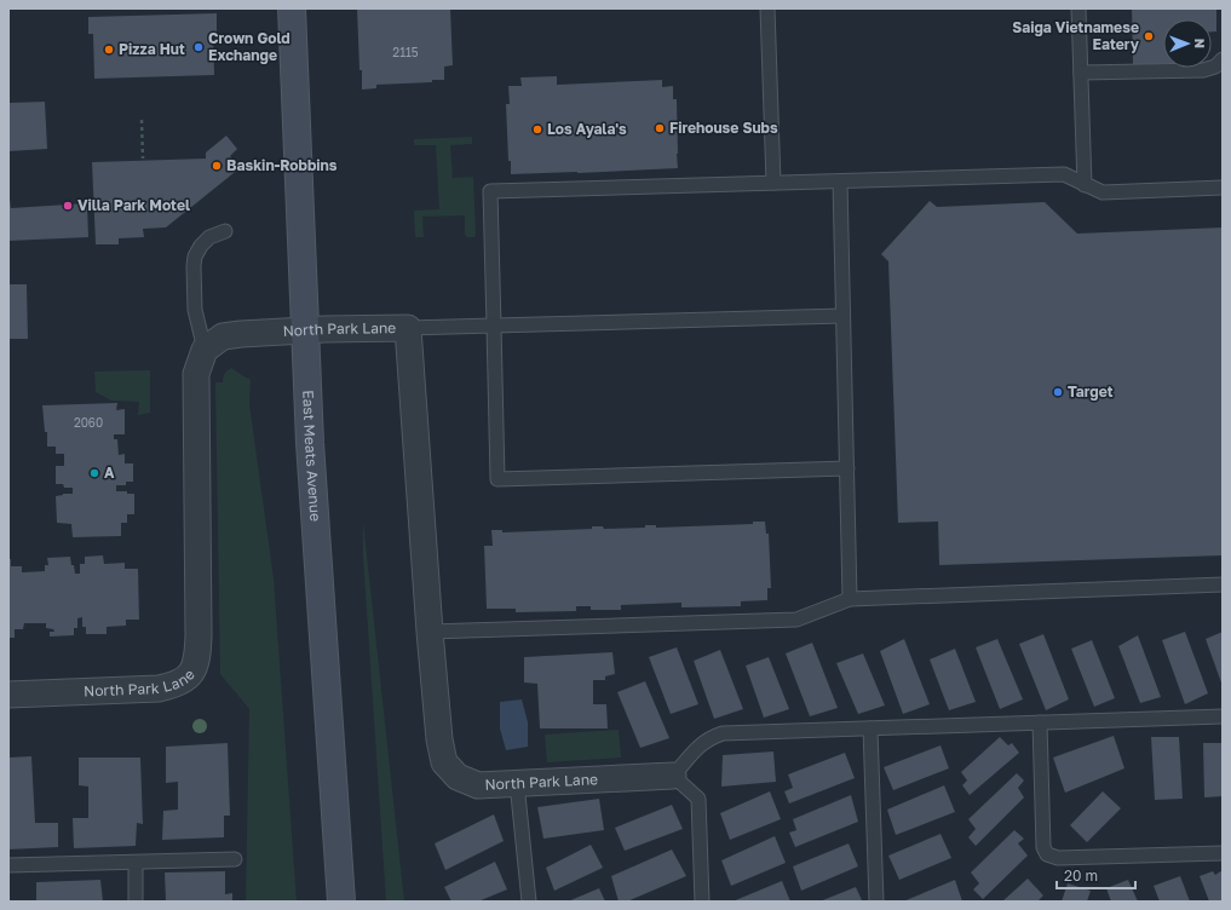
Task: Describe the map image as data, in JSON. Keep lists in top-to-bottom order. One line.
{"streets":{"street":["North Park Lane","East Meats Avenue"]},"crossings":[["North Park Lane","East Meats Avenue"]],"places":["Saiga Vietnamese Eatery","Crown Gold Exchange","Pizza Hut","Firehouse Subs","Los Ayala's","Baskin-Robbins","Villa Park Motel","Target","A"],"house_numbers":["2115","2060"],"scale_bar":"20 m","north":"right"}
